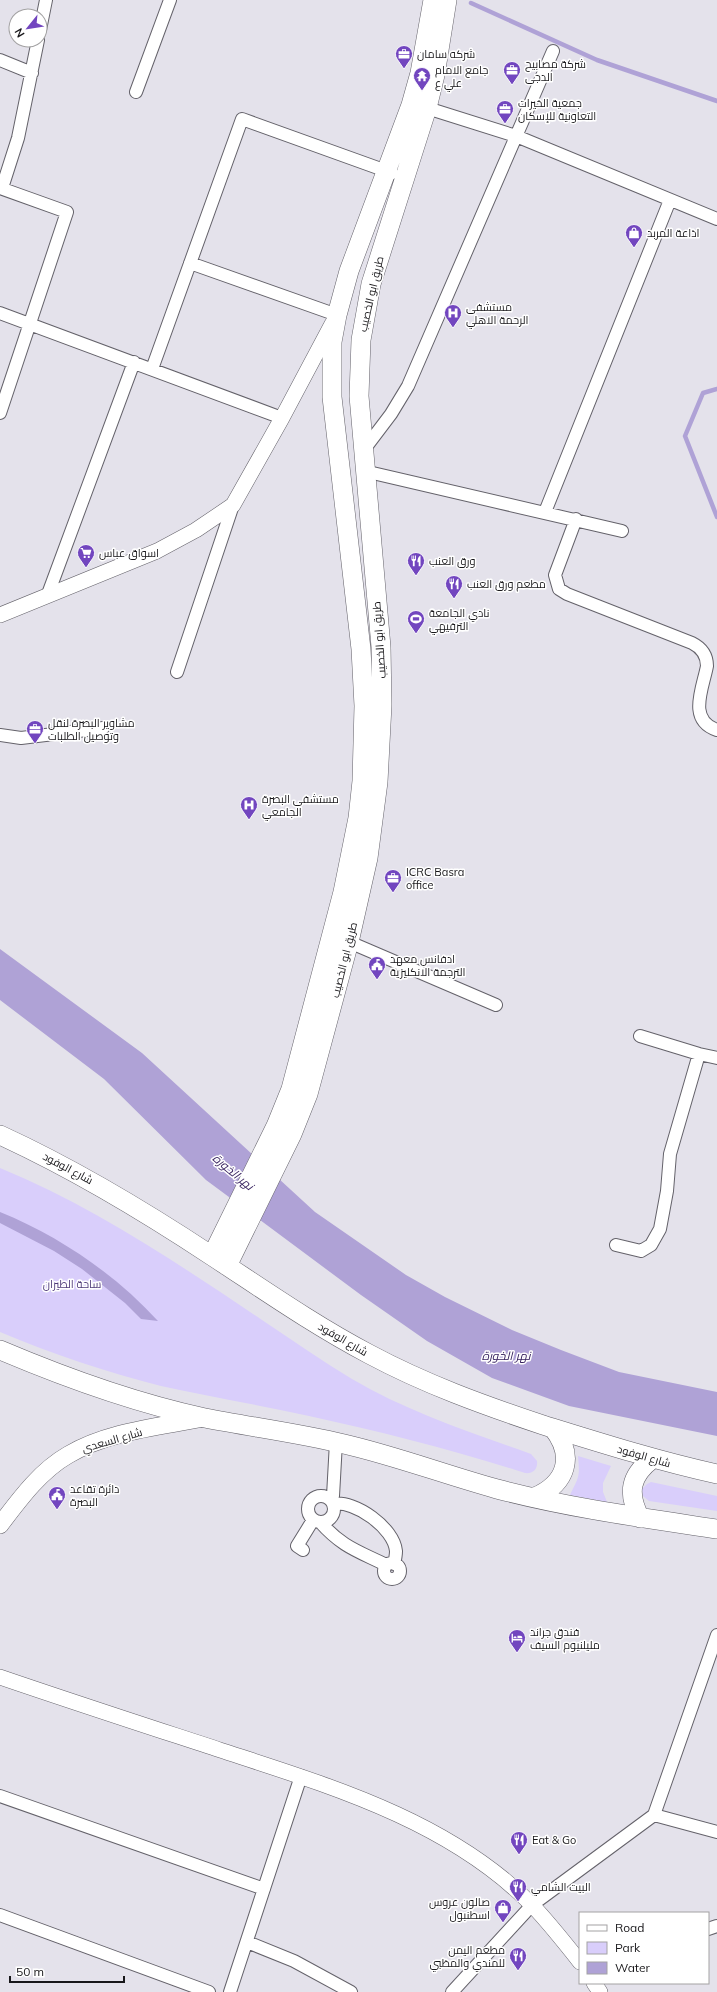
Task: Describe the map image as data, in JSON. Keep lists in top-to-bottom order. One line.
{"streets":{"main road":["طريق ابو الخصيب","شارع الوفود","شارع السعدي"]},"crossings":[["طريق ابو الخصيب","شارع الوفود"]],"water":["نهر الخورة"],"parks":["ساحة الطيران"],"places":{"office":["شركه سامان","شركة مصابيح الدجى","جمعية الخيرات التعاونية للإسكان","مشاوير البصرة لنقل وتوصيل الطلبات","ICRC Basra office"],"temple":["جامع الامام علي ع"],"shop":["اذاعة المربد","صالون عروس اسطنبول"],"hospital":["مستشفى الرحمة الاهلي","مستشفى البصرة الجامعي"],"supermarket":["اسواق عباس"],"restaurant":["ورق العنب","مطعم ورق العنب","Eat & Go","البيت الشامي","مطعم اليمن للمندي والمظبي"],"sports":["نادي الجامعة الترفيهي"],"public building":["ادفانس معهد الترجمة الانكليزية","دائرة تقاعد البصرة"],"hotel":["فندق جراند مليلنيوم السيف"]},"legend":["Road","Park","Water"],"scale_bar":"50 m","north":"bottom left"}
